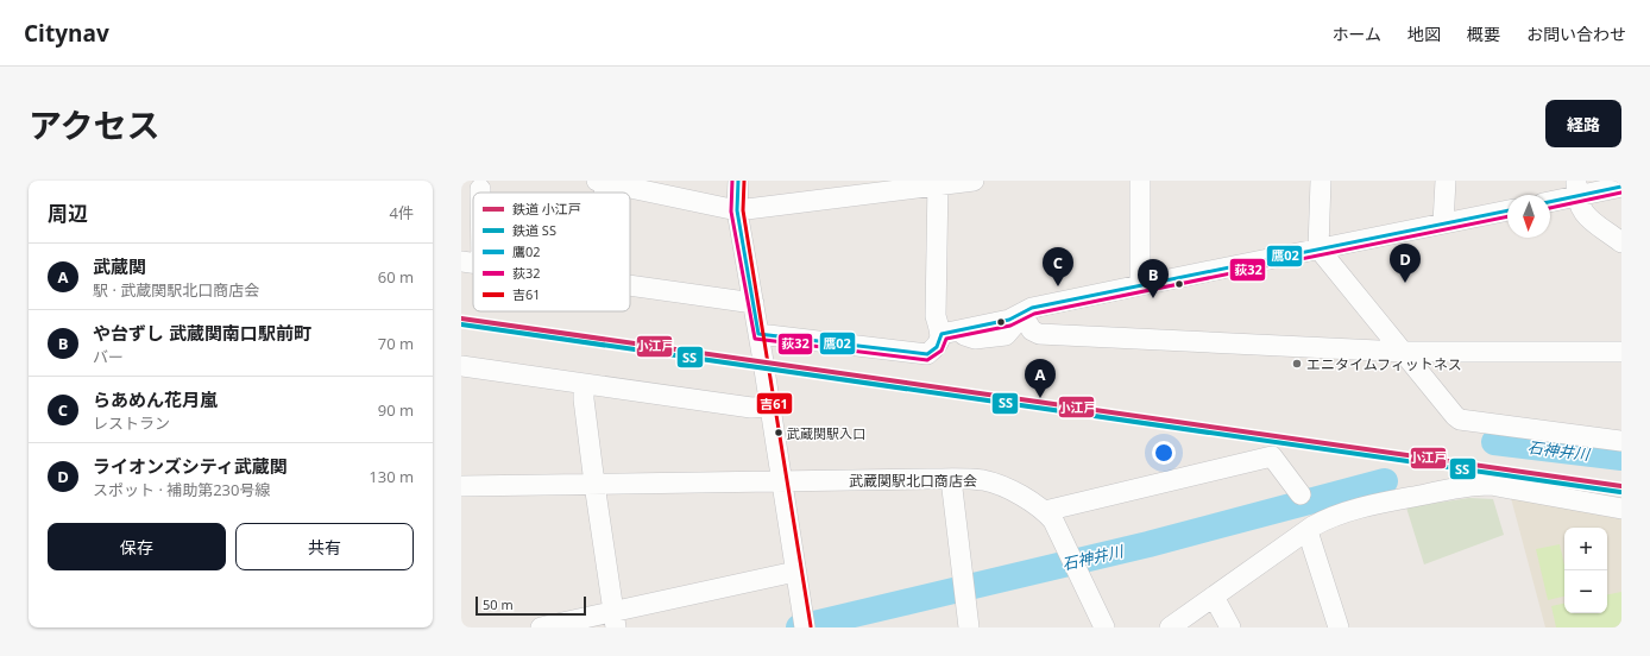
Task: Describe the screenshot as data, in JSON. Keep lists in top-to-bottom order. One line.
{"streets":{"street":["武蔵関駅北口商店会"]},"water":["石神井川"],"places":["エニタイムフィットネス","武蔵関駅入口"],"lines":["transit line 鷹02","transit line 荻32","transit line 吉61","rail line 小江戸","rail line SS"],"legend":["鉄道 小江戸","鉄道 SS","鷹02","荻32","吉61"],"scale_bar":"50 m","north":"bottom","page":{"header":"Citynav","nav":["ホーム","地図","概要","お問い合わせ"],"title":"アクセス","buttons":["経路",["保存","共有"]],"heading":["周辺","4件"],"list":[{"mark":"A","name":"武蔵関","note":"駅 · 武蔵関駅北口商店会","value":"60 m"},{"mark":"B","name":"や台ずし 武蔵関南口駅前町","note":"バー","value":"70 m"},{"mark":"C","name":"らあめん花月嵐","note":"レストラン","value":"90 m"},{"mark":"D","name":"ライオンズシティ武蔵関","note":"スポット · 補助第230号線","value":"130 m"}],"pins":["D","C","B","A"],"map_buttons":["+","−"],"scale":"50 m"}}
